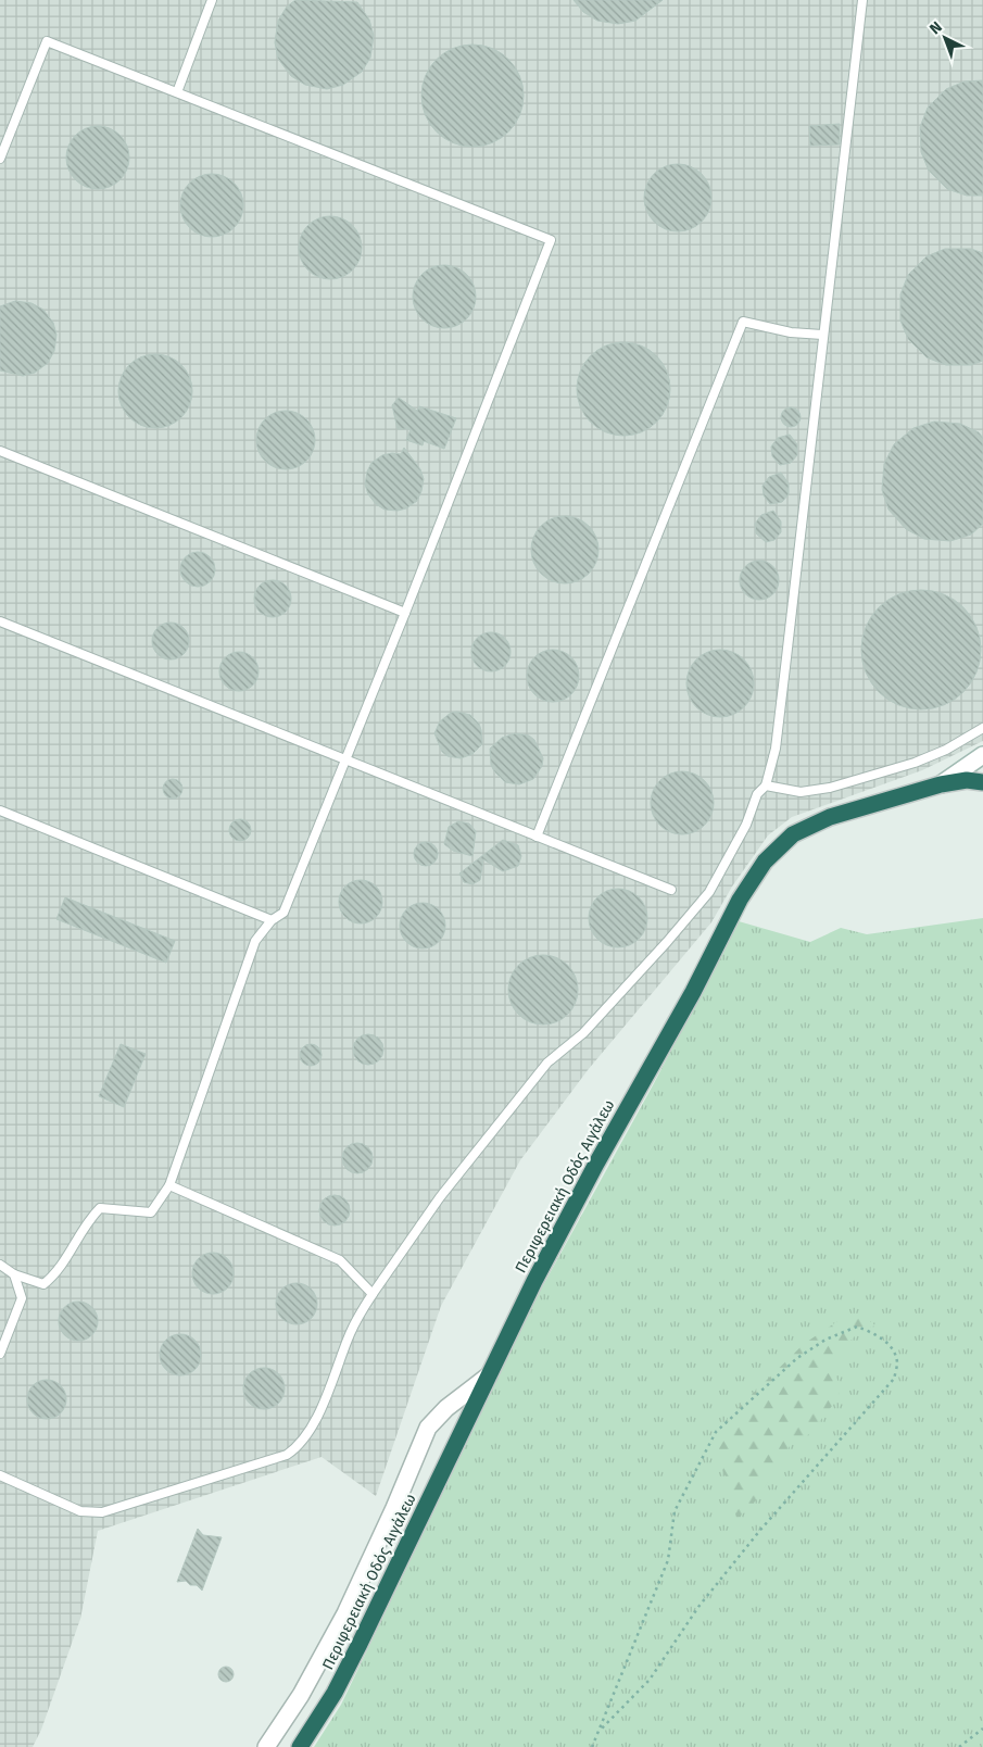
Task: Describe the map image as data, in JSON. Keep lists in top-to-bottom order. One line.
{"streets":{"highway":["Περιφερειακή Οδός Αιγάλεω"]},"north":"top left"}
